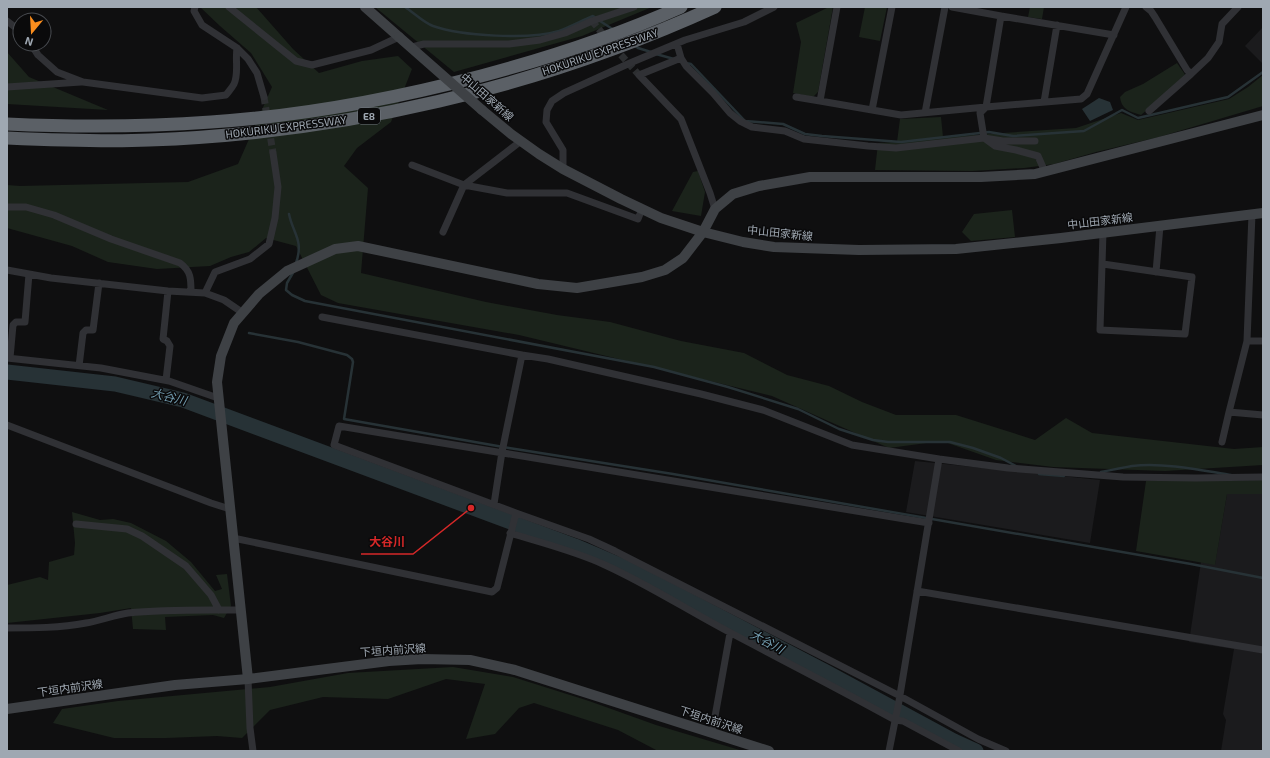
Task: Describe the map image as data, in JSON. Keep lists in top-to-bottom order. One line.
{"streets":{"highway":["HOKURIKU EXPRESSWAY","E8"],"main road":["中山田家新線","下垣内前沢線"]},"water":["大谷川"],"places":["大谷川"],"north":"bottom"}
